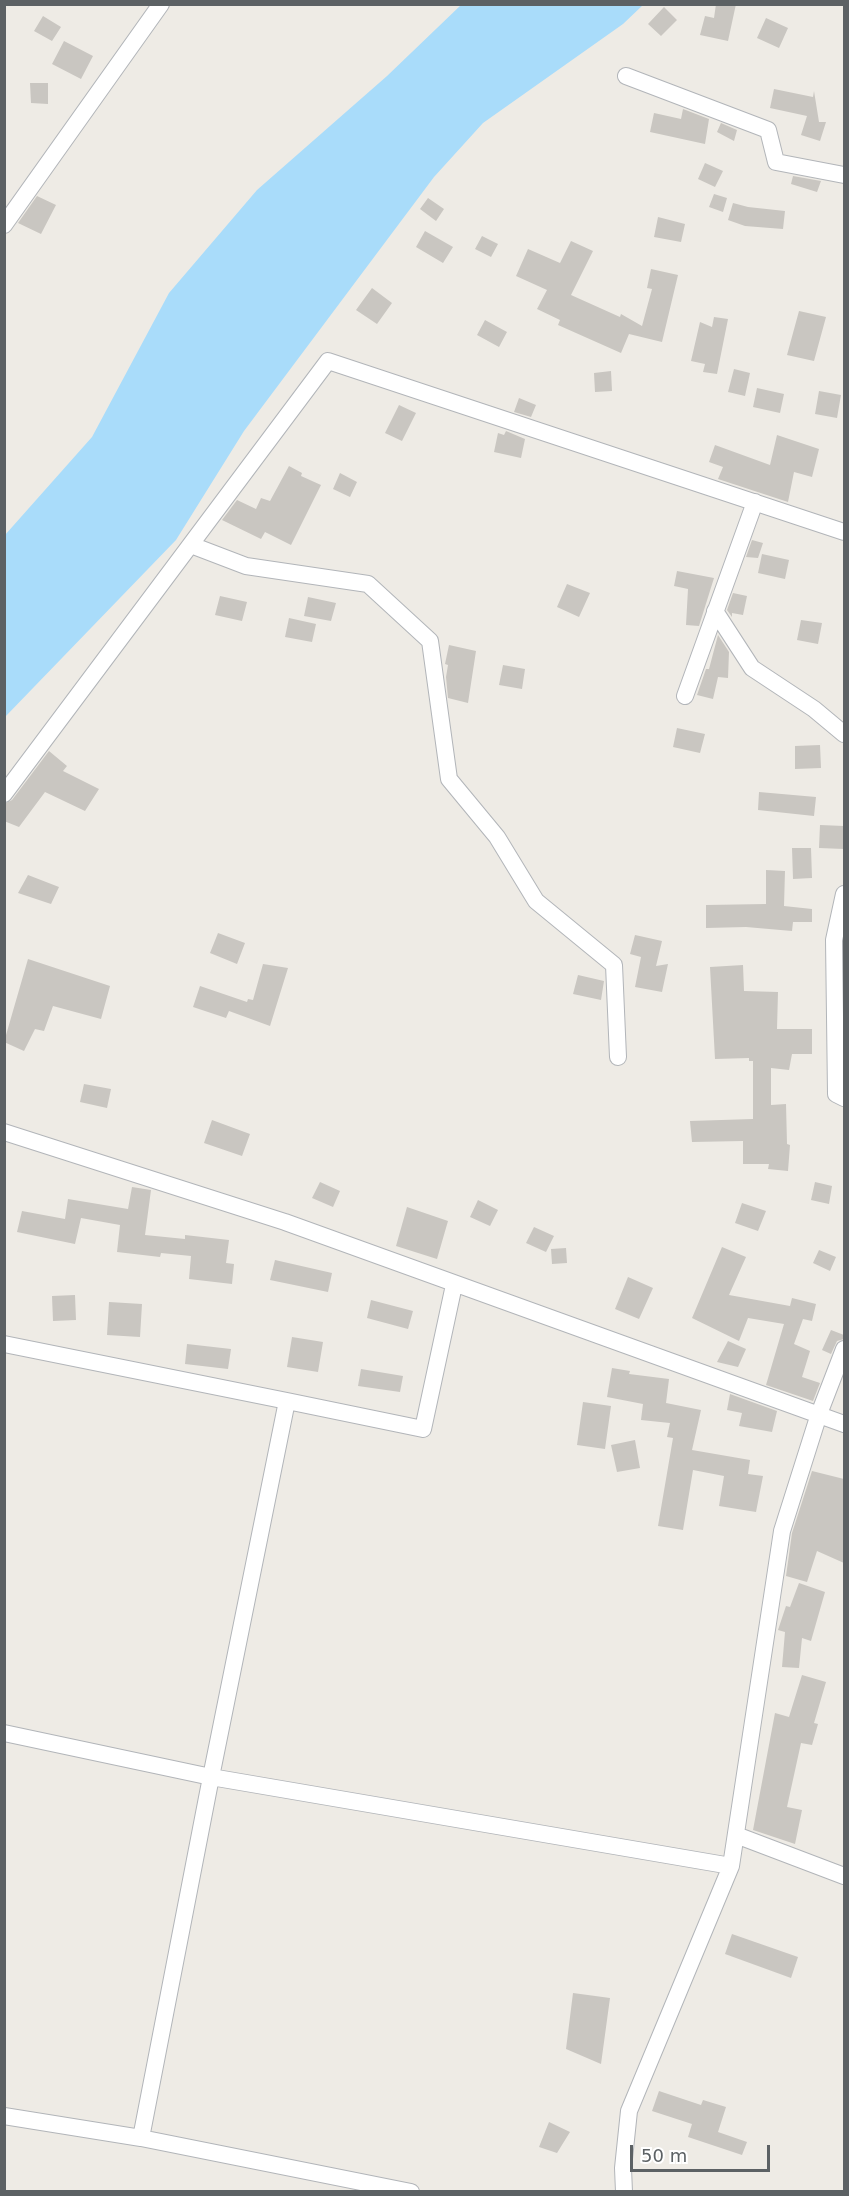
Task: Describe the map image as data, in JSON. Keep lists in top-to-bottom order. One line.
{"scale_bar":"50 m"}
